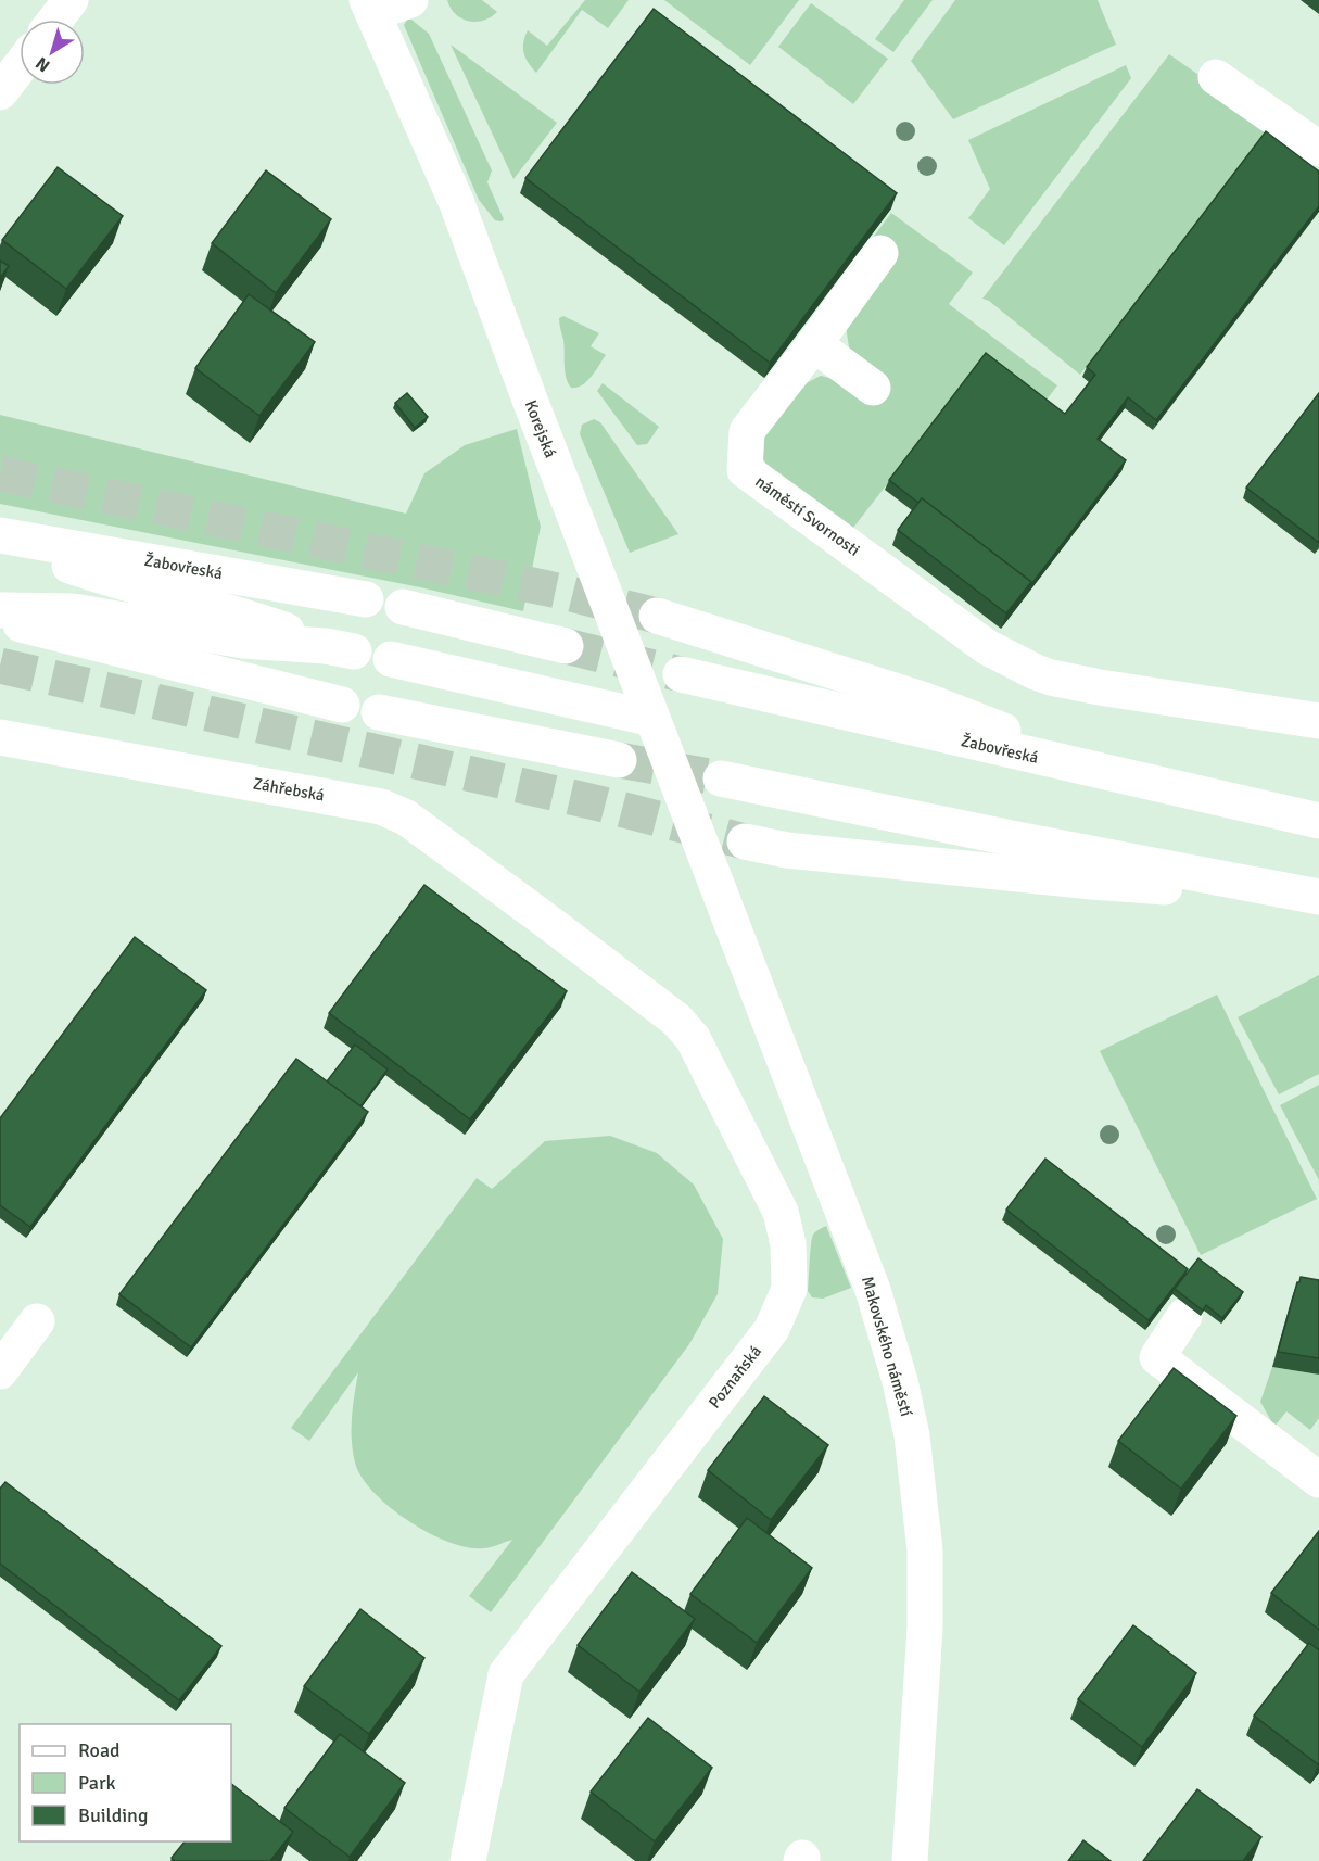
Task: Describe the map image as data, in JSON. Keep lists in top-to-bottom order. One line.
{"streets":{"main road":["Korejská","náměstí Svornosti","Žabovřeská","Záhřebská","Makovského náměstí","Poznaňská"]},"crossings":[["Korejská","Makovského náměstí"],["Záhřebská","Poznaňská"]],"legend":["Road","Park","Building"],"north":"bottom left"}
